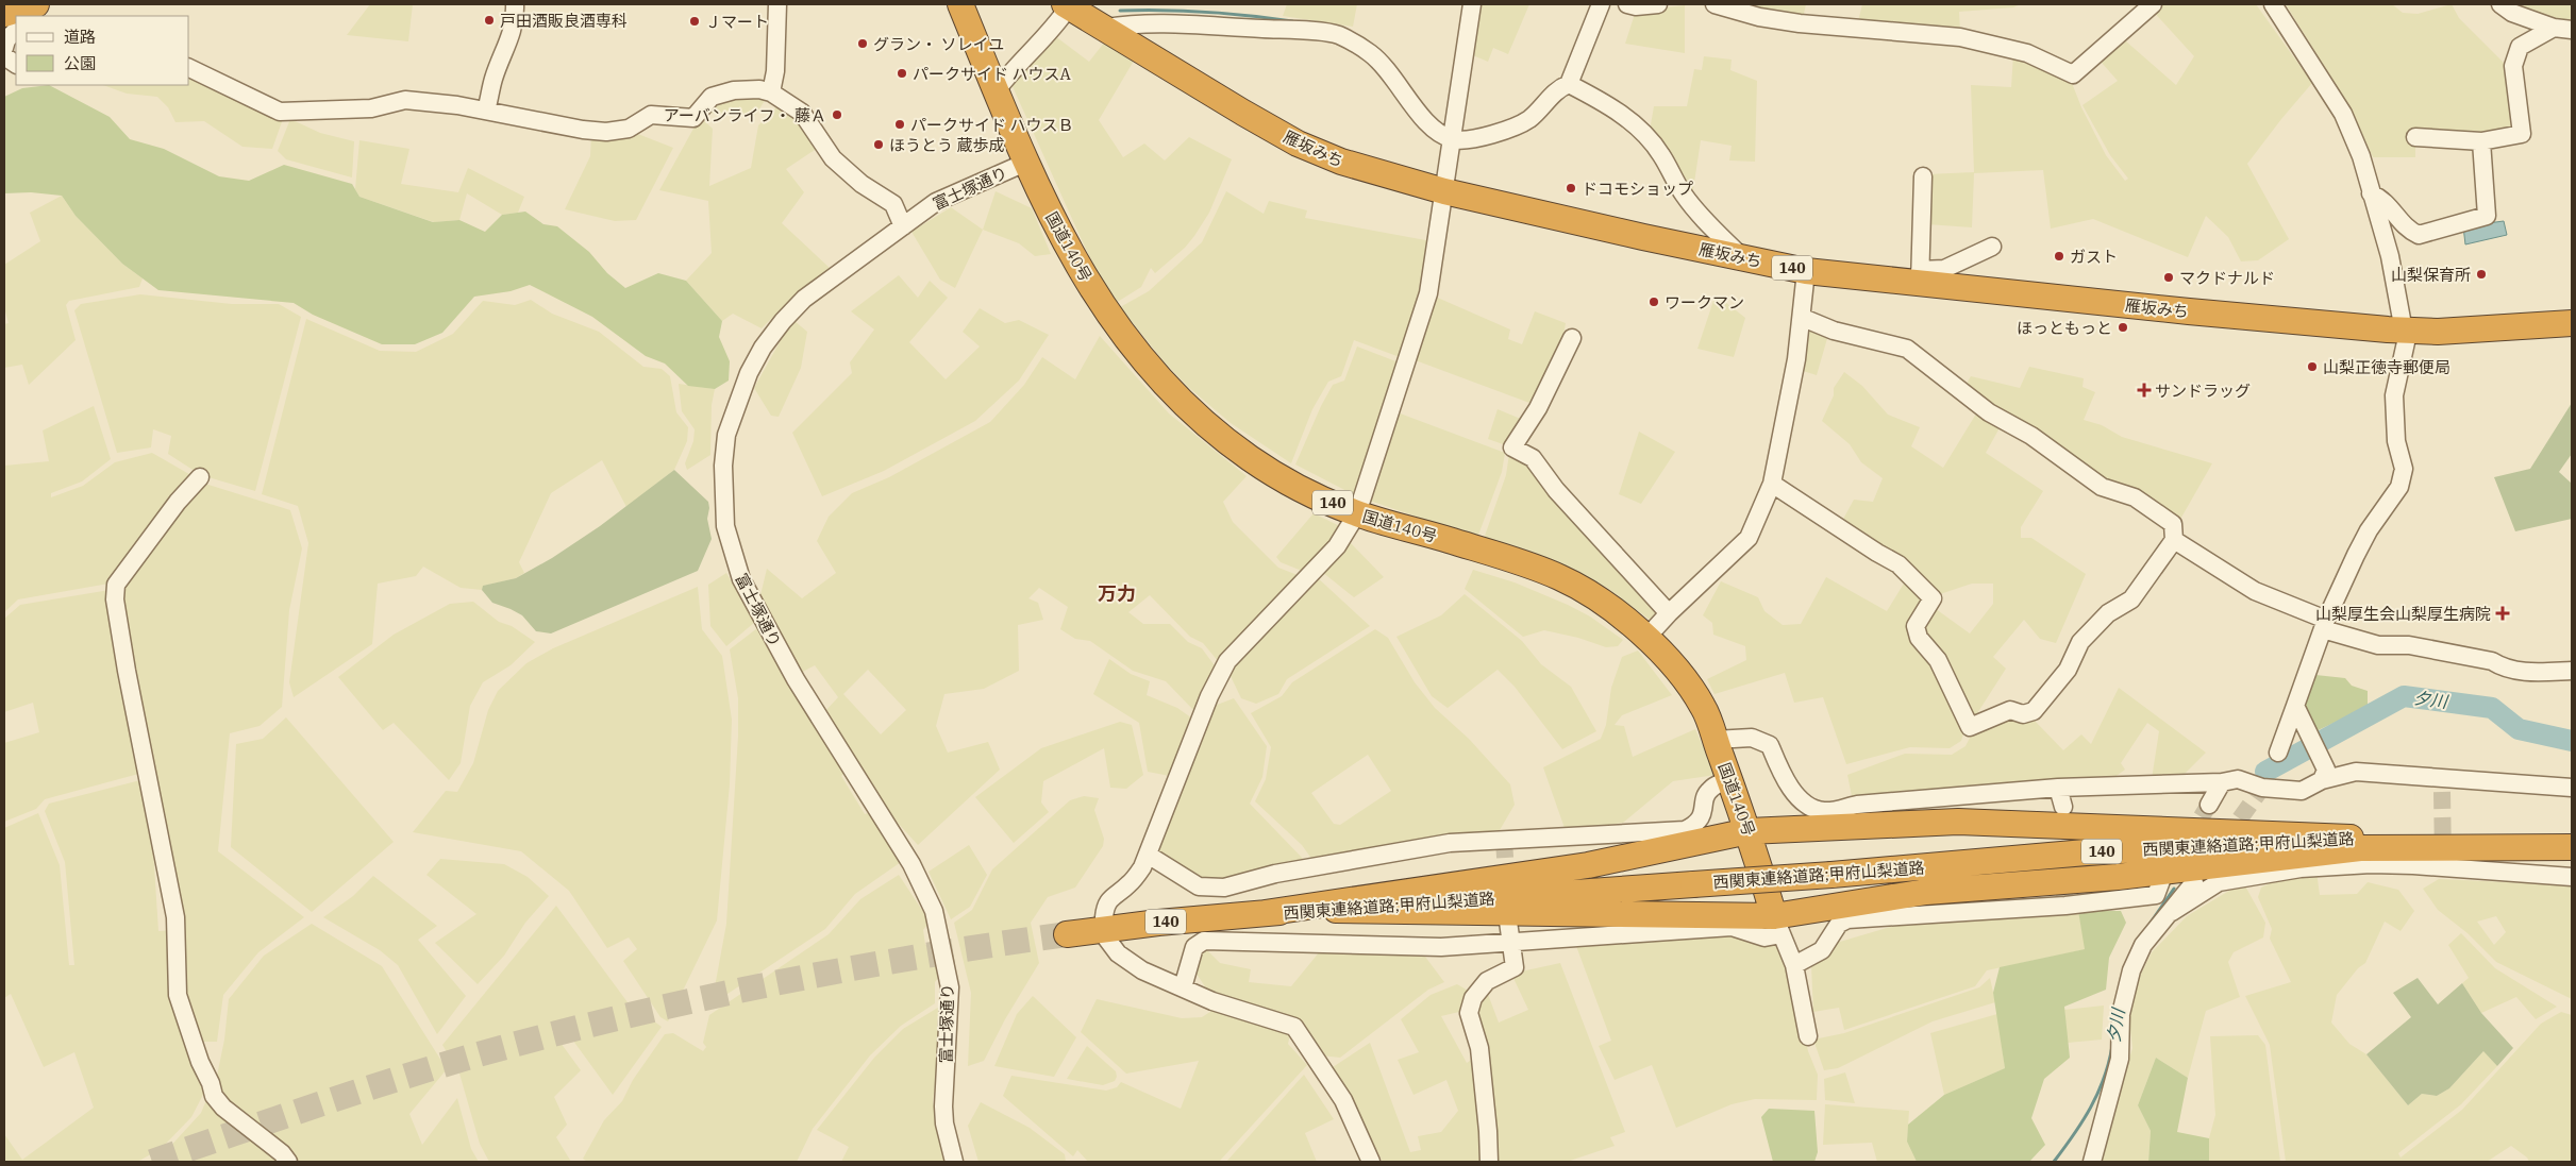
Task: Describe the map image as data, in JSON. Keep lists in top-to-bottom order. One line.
{"streets":{"highway":["雁坂みち","国道140号","140","西関東連絡道路;甲府山梨道路"],"street":["富士塚通り"]},"crossings":[["富士塚通り","国道140号"]],"districts":["万力"],"water":["夕川"],"places":{"other":["戸田酒販良酒専科","Ｊマート","グラン・ ソレイユ","パークサイド ハウスA","アーバンライフ・ 藤Ａ","パークサイド ハウスＢ","ほうとう 蔵歩成","ドコモショップ","ガスト","山梨保育所","マクドナルド","ワークマン","ほっともっと","山梨正徳寺郵便局"],"health":["サンドラッグ","山梨厚生会山梨厚生病院"]},"legend":["道路","公園"]}
